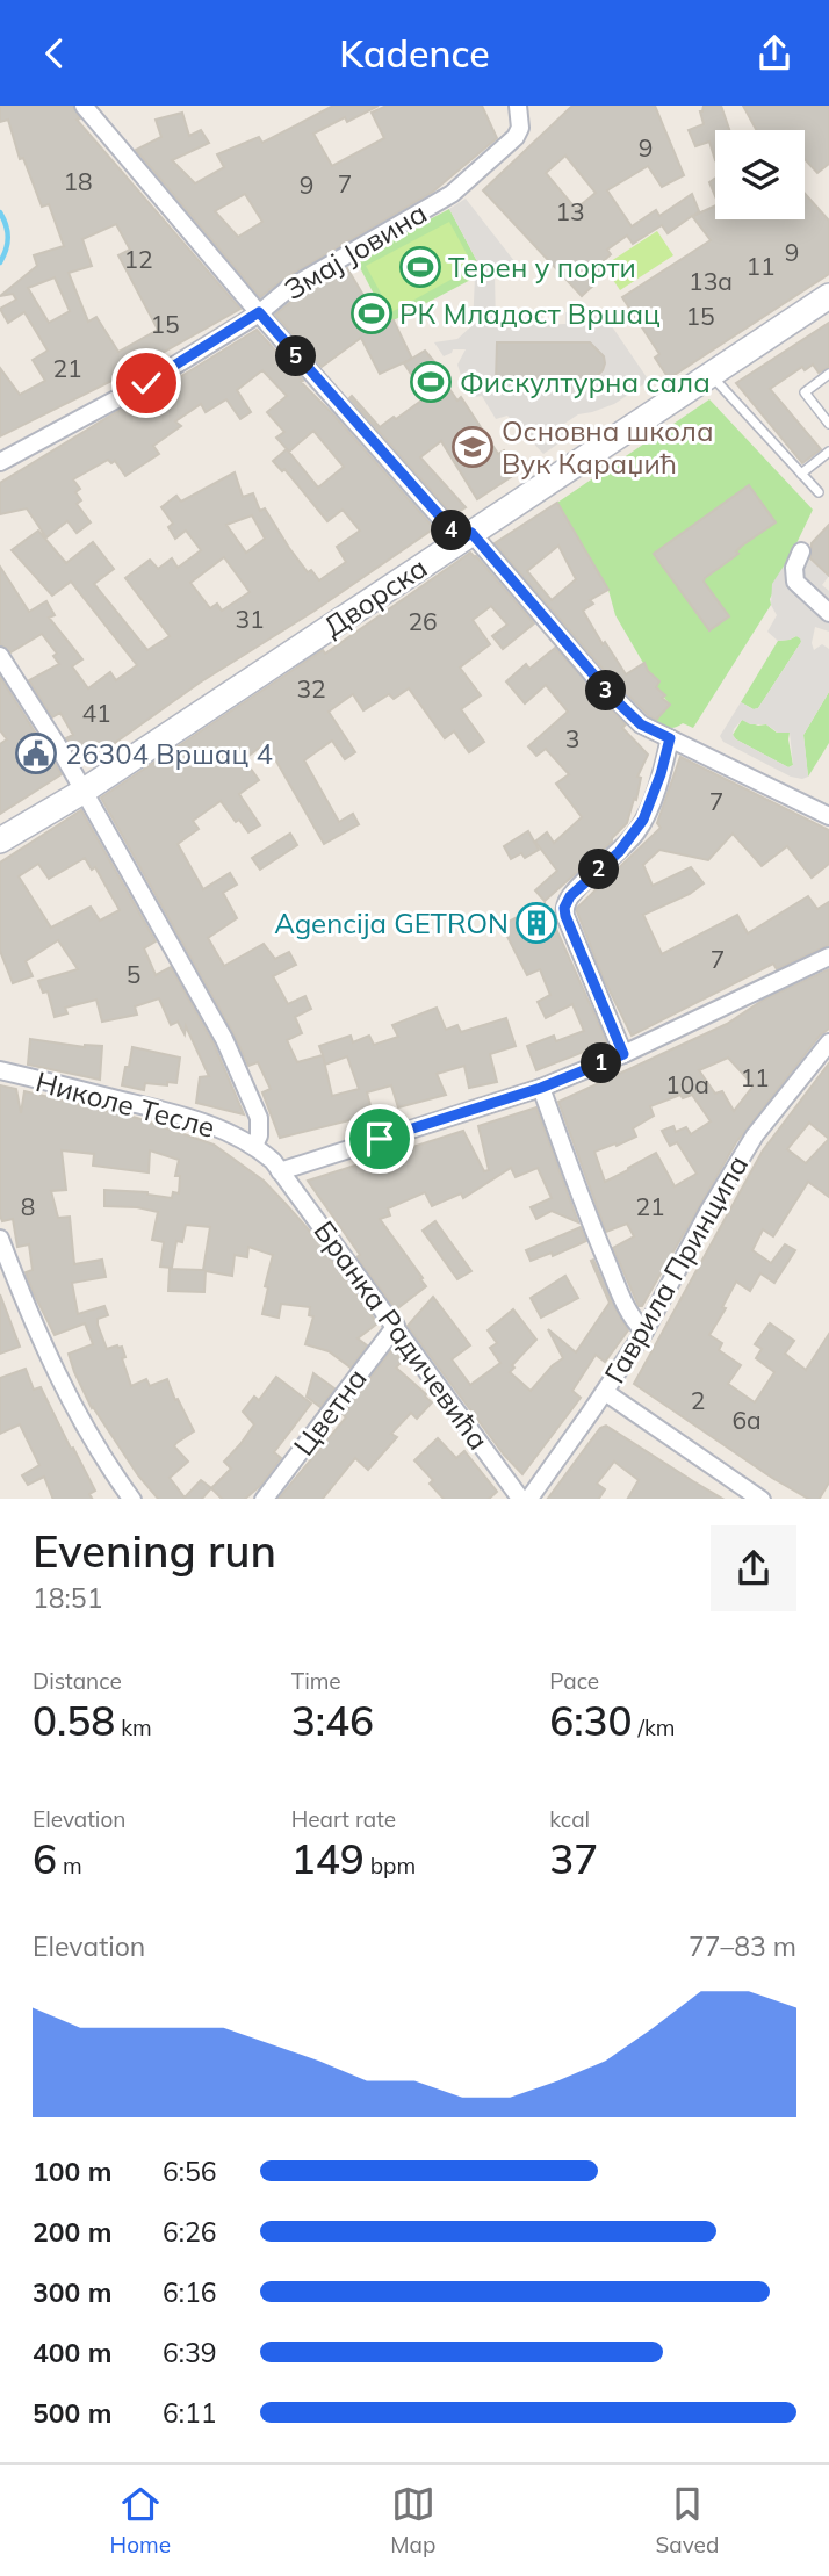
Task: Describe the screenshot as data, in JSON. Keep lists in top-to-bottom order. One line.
{"streets":{"main road":["Дворска"],"street":["Змај Јовина","Николе Тесле","Гаврила Принципа","Бранка Радичевића","Цветна"]},"crossings":[["Николе Тесле","Бранка Радичевића"],["Бранка Радичевића","Цветна"]],"places":{"sports":["Терен у порти","РК Младост Вршац","Фискултурна сала"],"school or university":["Основна школа Вук Караџић"],"public building":["26304 Вршац 4"],"building":["Agencija GETRON"]},"house_numbers":["9","18","7","9","13","9","12","11","13a","15","15","21","31","26","32","41","3","7","7","5","11","10a","8","21","2","6a"],"page":{"header":"Kadence","pins":["5","4","3","2","1"],"heading":["Evening run","18:51"],"stats":[["Distance","0.58 km"],["Time","3:46"],["Pace","6:30 /km"],["Elevation","6 m"],["Heart rate","149 bpm"],["kcal","37"]],"chart":["Elevation","77–83 m"],"list":[{"name":"100 m","note":"6:56"},{"name":"200 m","note":"6:26"},{"name":"300 m","note":"6:16"},{"name":"400 m","note":"6:39"},{"name":"500 m","note":"6:11"}],"tabs":["Home","Map","Saved"]}}
